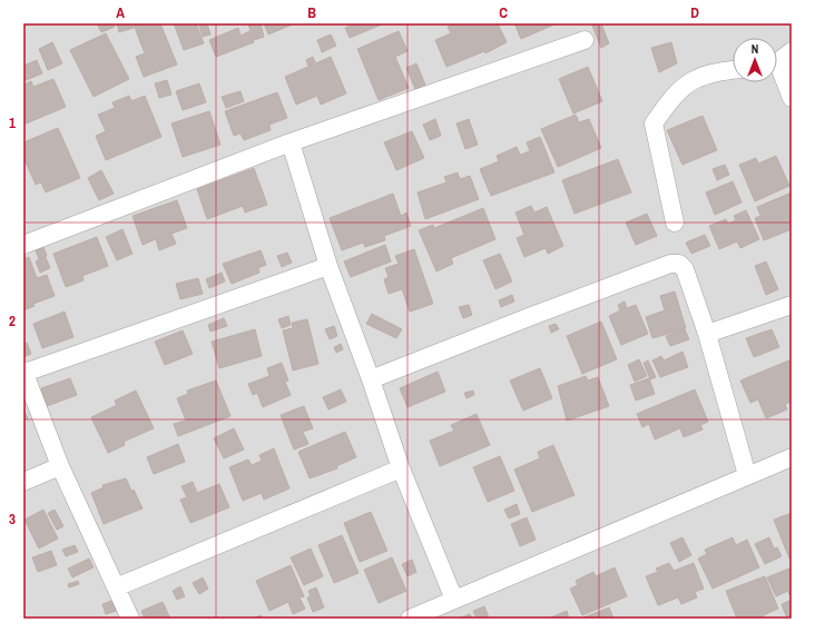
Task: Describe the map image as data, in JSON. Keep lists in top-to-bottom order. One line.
{"north":"top","grid":{"columns":["A","B","C","D"],"rows":["1","2","3"]}}
